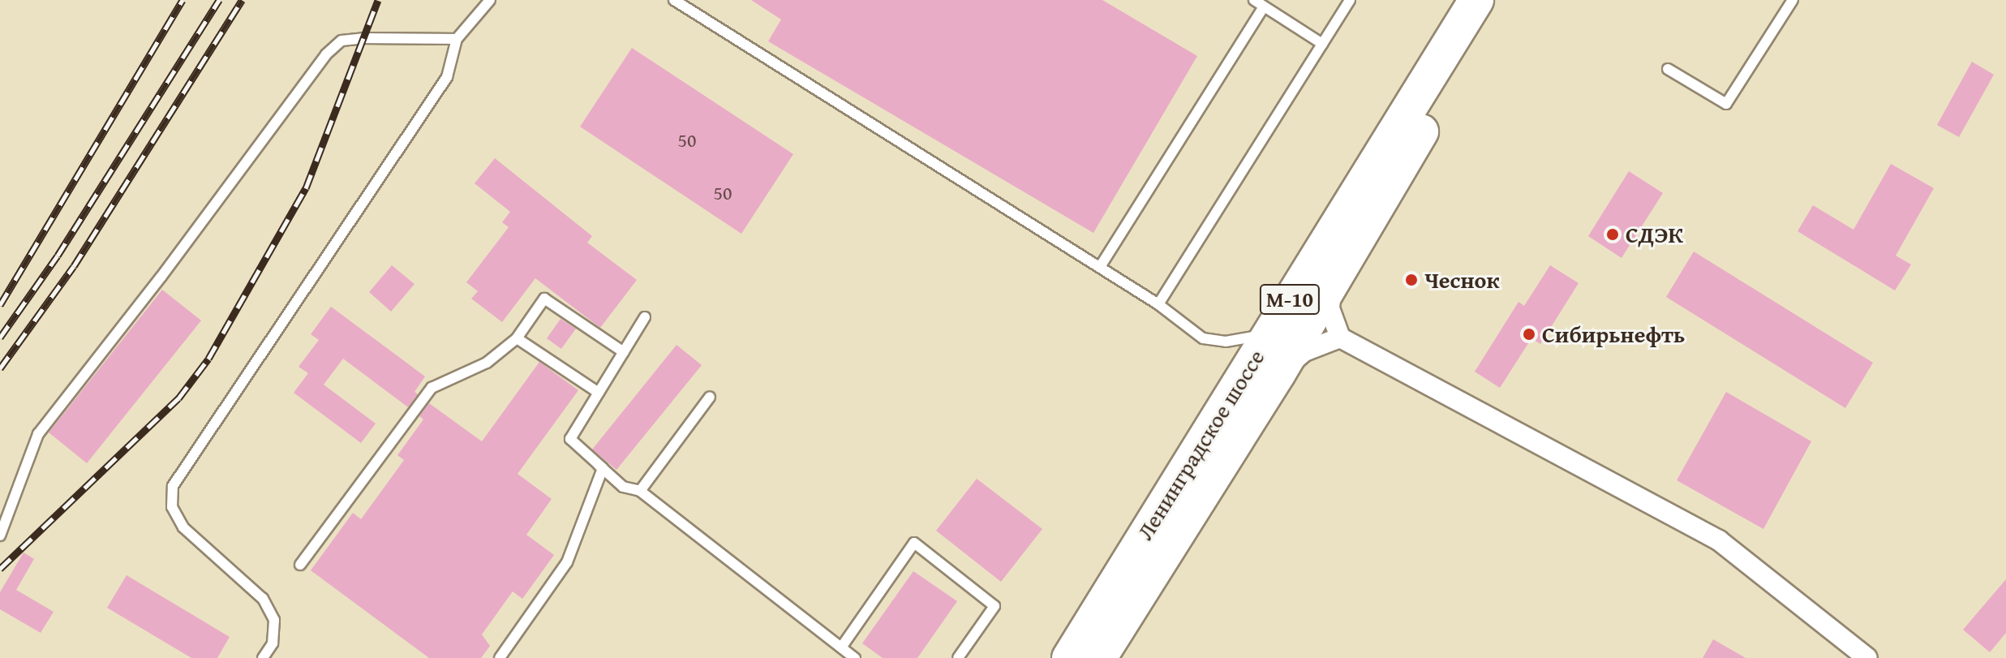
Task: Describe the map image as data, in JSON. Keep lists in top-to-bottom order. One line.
{"streets":{"highway":["М-10","Ленинградское шоссе"]},"places":["СДЭК","Чеснок","Сибирьнефть"],"house_numbers":["50","50"]}
